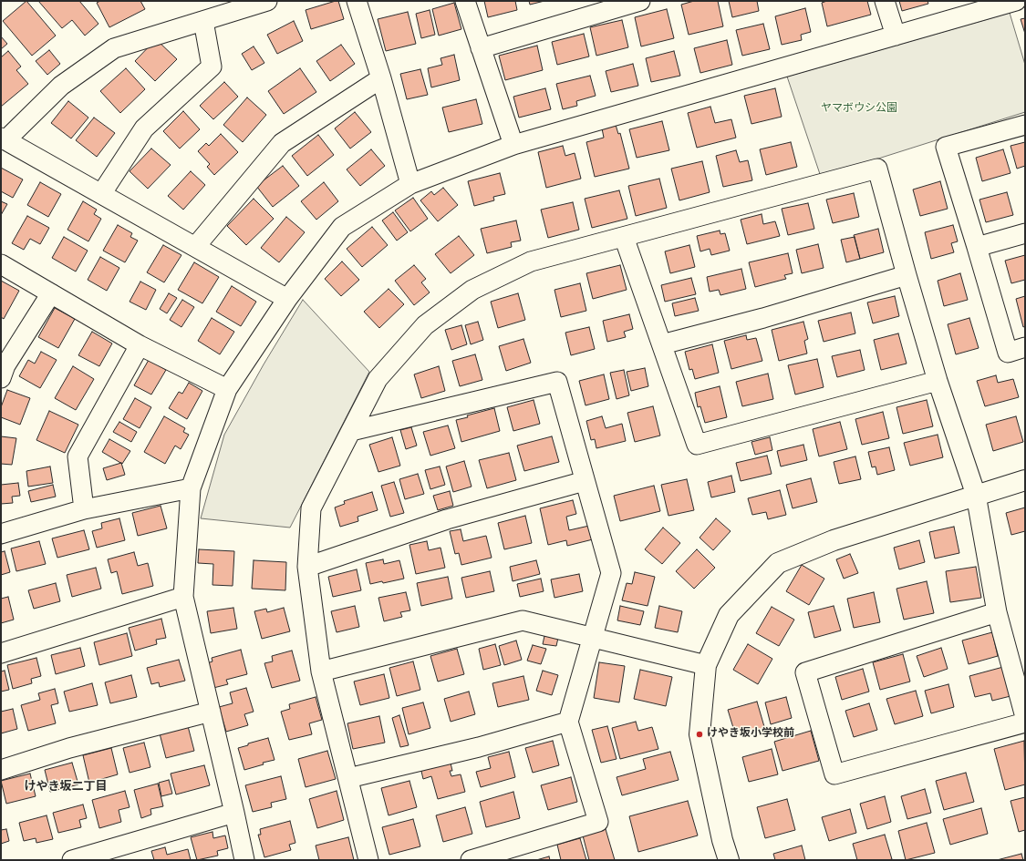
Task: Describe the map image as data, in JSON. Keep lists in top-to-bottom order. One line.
{"districts":["けやき坂二丁目"],"parks":["ヤマボウシ公園"],"places":["けやき坂小学校前"]}
